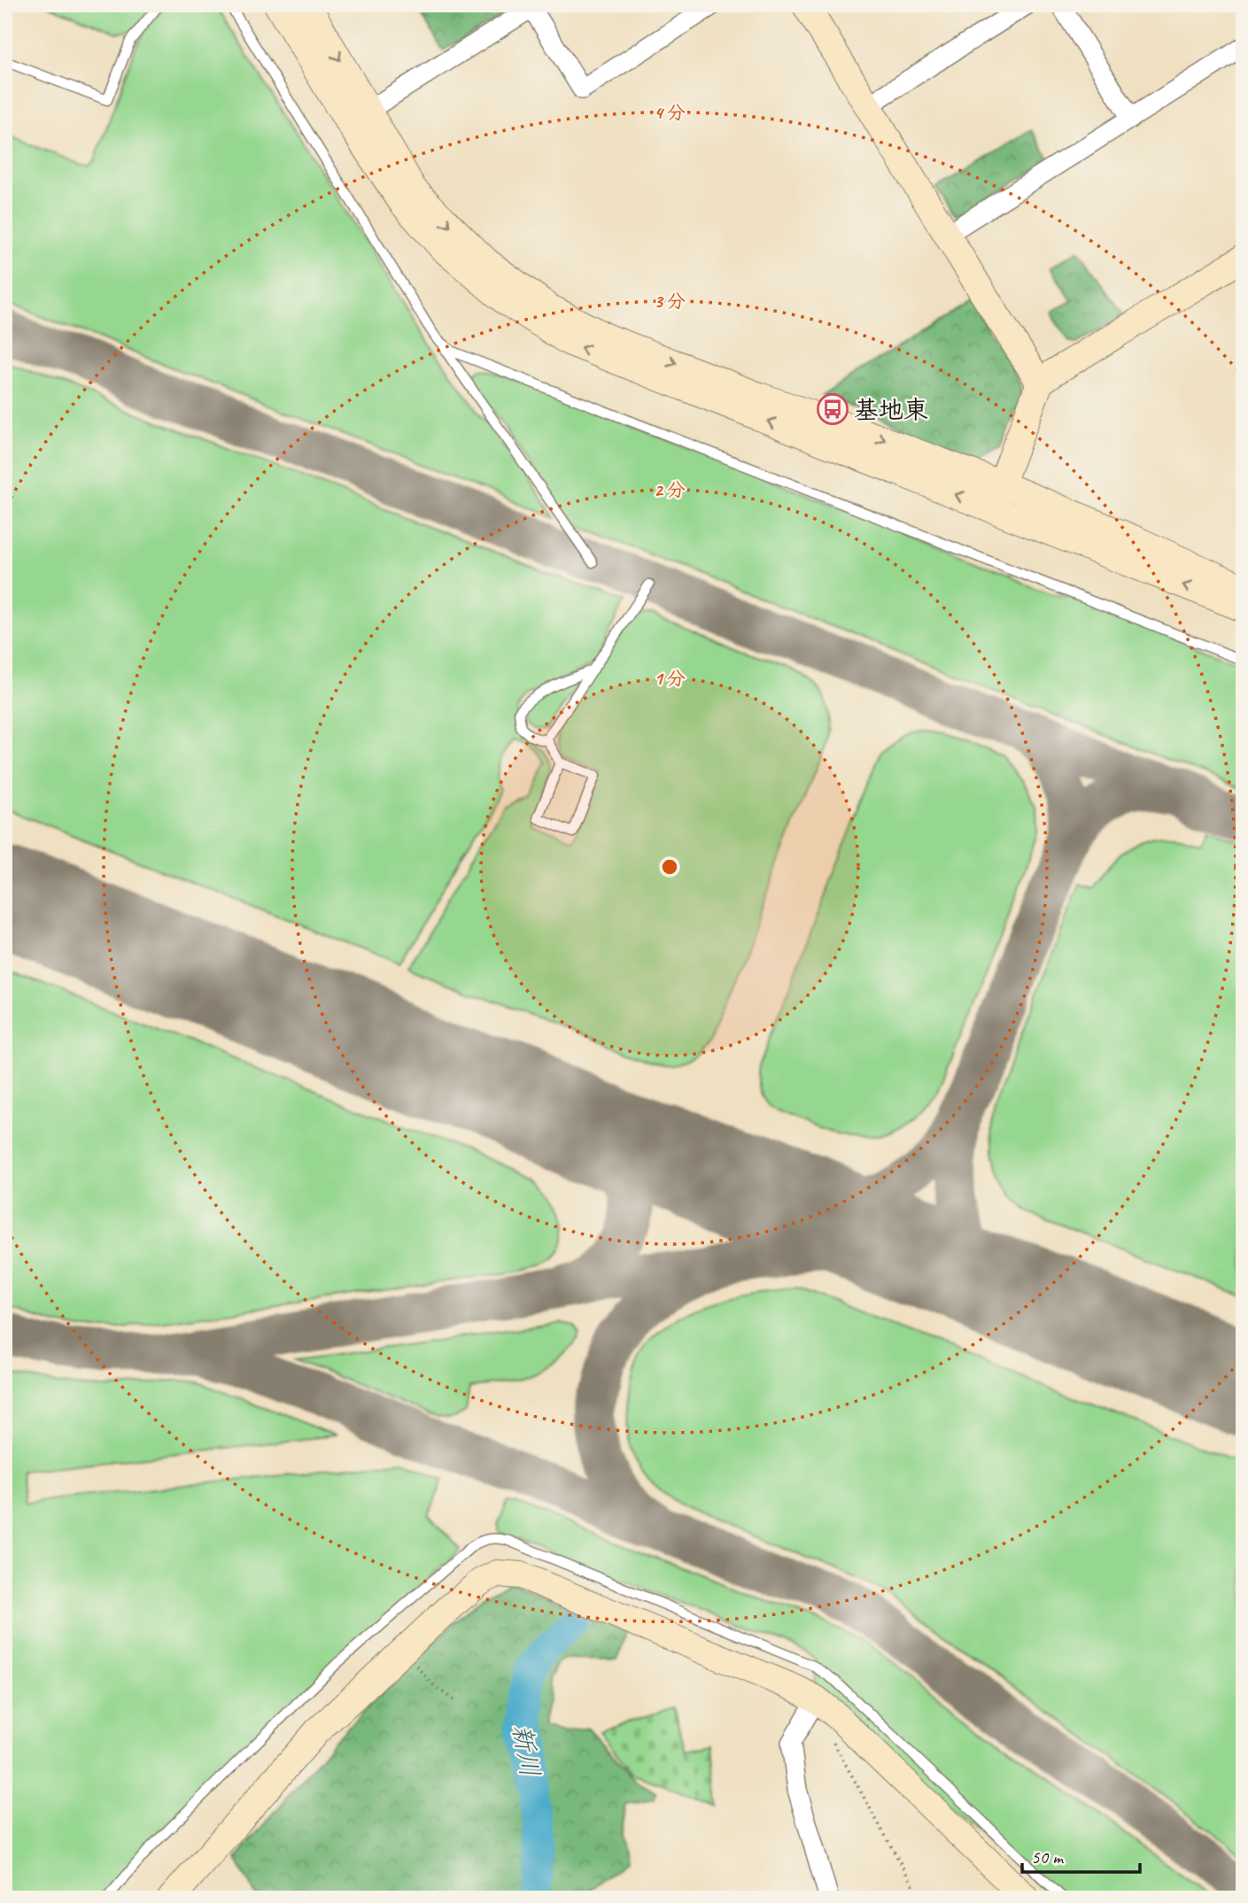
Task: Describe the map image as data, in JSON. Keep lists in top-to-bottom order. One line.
{"water":["新川"],"places":{"bus stop":["基地東"]},"scale_bar":"50 m","rings":["4 分","3 分","2 分","1 分"]}
